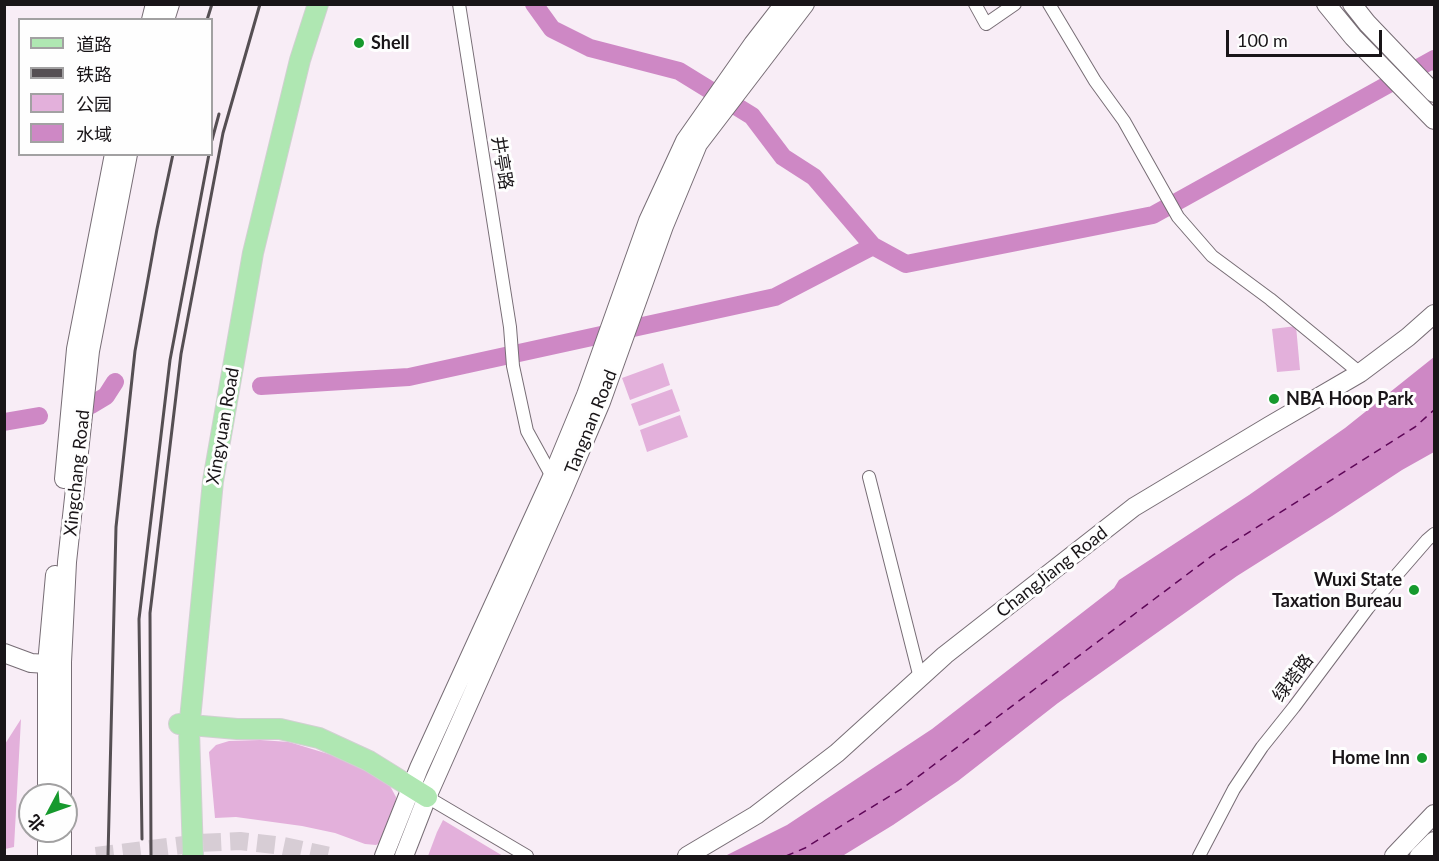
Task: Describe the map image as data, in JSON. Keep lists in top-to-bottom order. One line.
{"streets":{"main road":["Tangnan Road","Xingyuan Road","Xingchang Road","ChangJiang Road"],"street":["井亭路","绿塔路"]},"crossings":[["井亭路","Tangnan Road"]],"places":["Shell","NBA Hoop Park","Wuxi State Taxation Bureau","Home Inn"],"legend":["道路","铁路","公园","水域"],"scale_bar":"100 m","north":"bottom left"}
